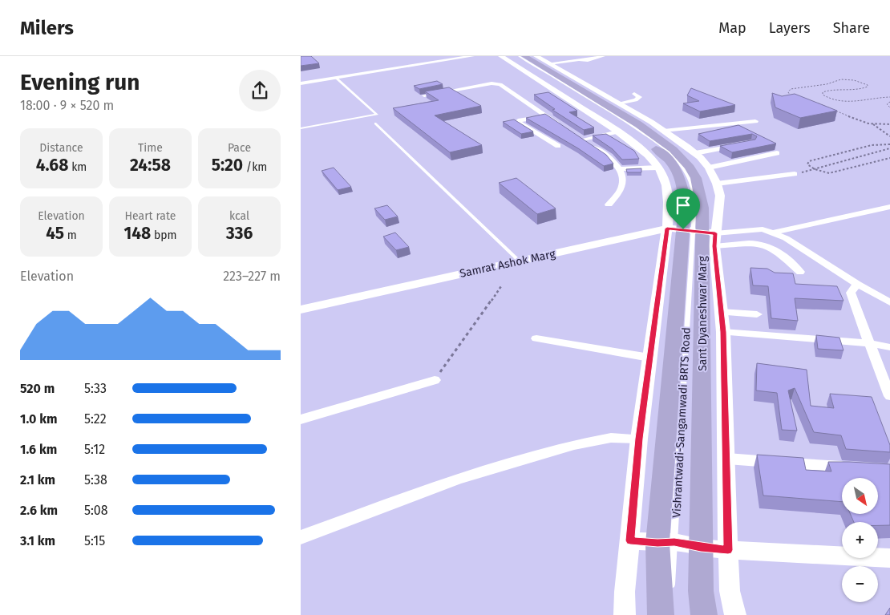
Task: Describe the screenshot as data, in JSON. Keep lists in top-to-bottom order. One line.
{"streets":{"main road":["Sant Dyaneshwar Marg"],"street":["Samrat Ashok Marg"]},"crossings":[["Samrat Ashok Marg","Sant Dyaneshwar Marg"]],"north":"bottom right","page":{"header":"Milers","nav":["Map","Layers","Share"],"heading":["Evening run","18:00 · 9 × 520 m"],"stats":[["Distance","4.68 km"],["Time","24:58"],["Pace","5:20 /km"],["Elevation","45 m"],["Heart rate","148 bpm"],["kcal","336"]],"chart":["Elevation","223–227 m"],"list":[{"name":"520 m","note":"5:33"},{"name":"1.0 km","note":"5:22"},{"name":"1.6 km","note":"5:12"},{"name":"2.1 km","note":"5:38"},{"name":"2.6 km","note":"5:08"},{"name":"3.1 km","note":"5:15"}],"map_buttons":["+","−"]}}
